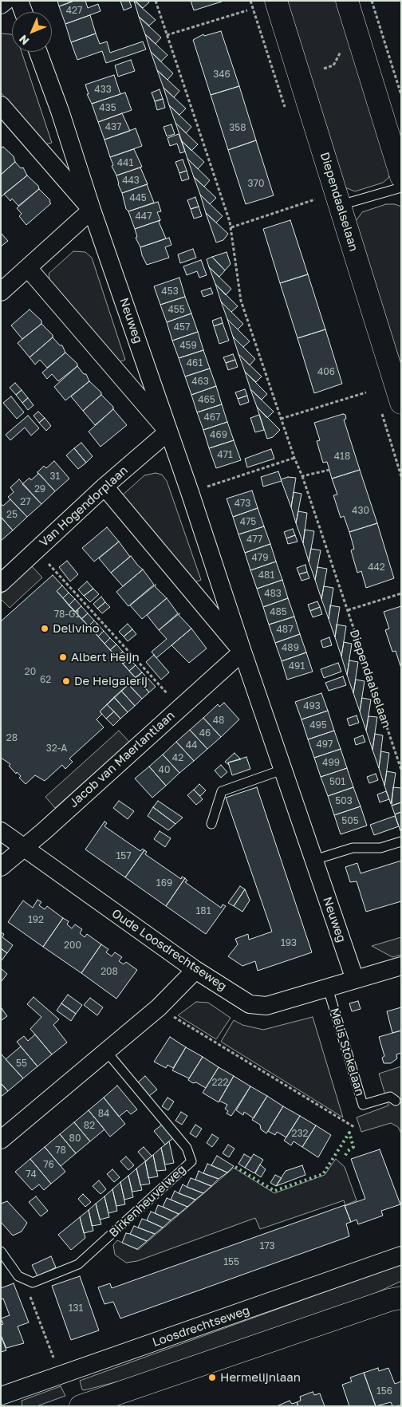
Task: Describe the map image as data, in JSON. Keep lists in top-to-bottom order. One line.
{"streets":{"main road":["Diependaalselaan"],"street":["Neuweg","Van Hogendorplaan","Jacob van Maerlantlaan","Oude Loosdrechtseweg","Loosdrechtseweg"],"lane":["Melis Stokelaan","Birkenheuvelweg"]},"crossings":[["Neuweg","Van Hogendorplaan"],["Neuweg","Jacob van Maerlantlaan"],["Neuweg","Oude Loosdrechtseweg"],["Jacob van Maerlantlaan","Oude Loosdrechtseweg"],["Oude Loosdrechtseweg","Melis Stokelaan"]],"places":["Delivino","Albert Heijn","De Heigalerij","Hermelijnlaan"],"house_numbers":["427","346","433","435","437","358","441","443","370","445","447","453","455","457","459","461","406","463","465","467","469","471","418","31","29","27","473","430","25","475","477","479","442","481","483","485","78-G1","487","489","491","20","62","493","48","495","46","28","497","44","32-A","42","499","40","501","503","505","157","169","181","192","193","200","208","55","222","84","82","232","80","78","76","74","173","155","131","156"],"north":"bottom left"}
